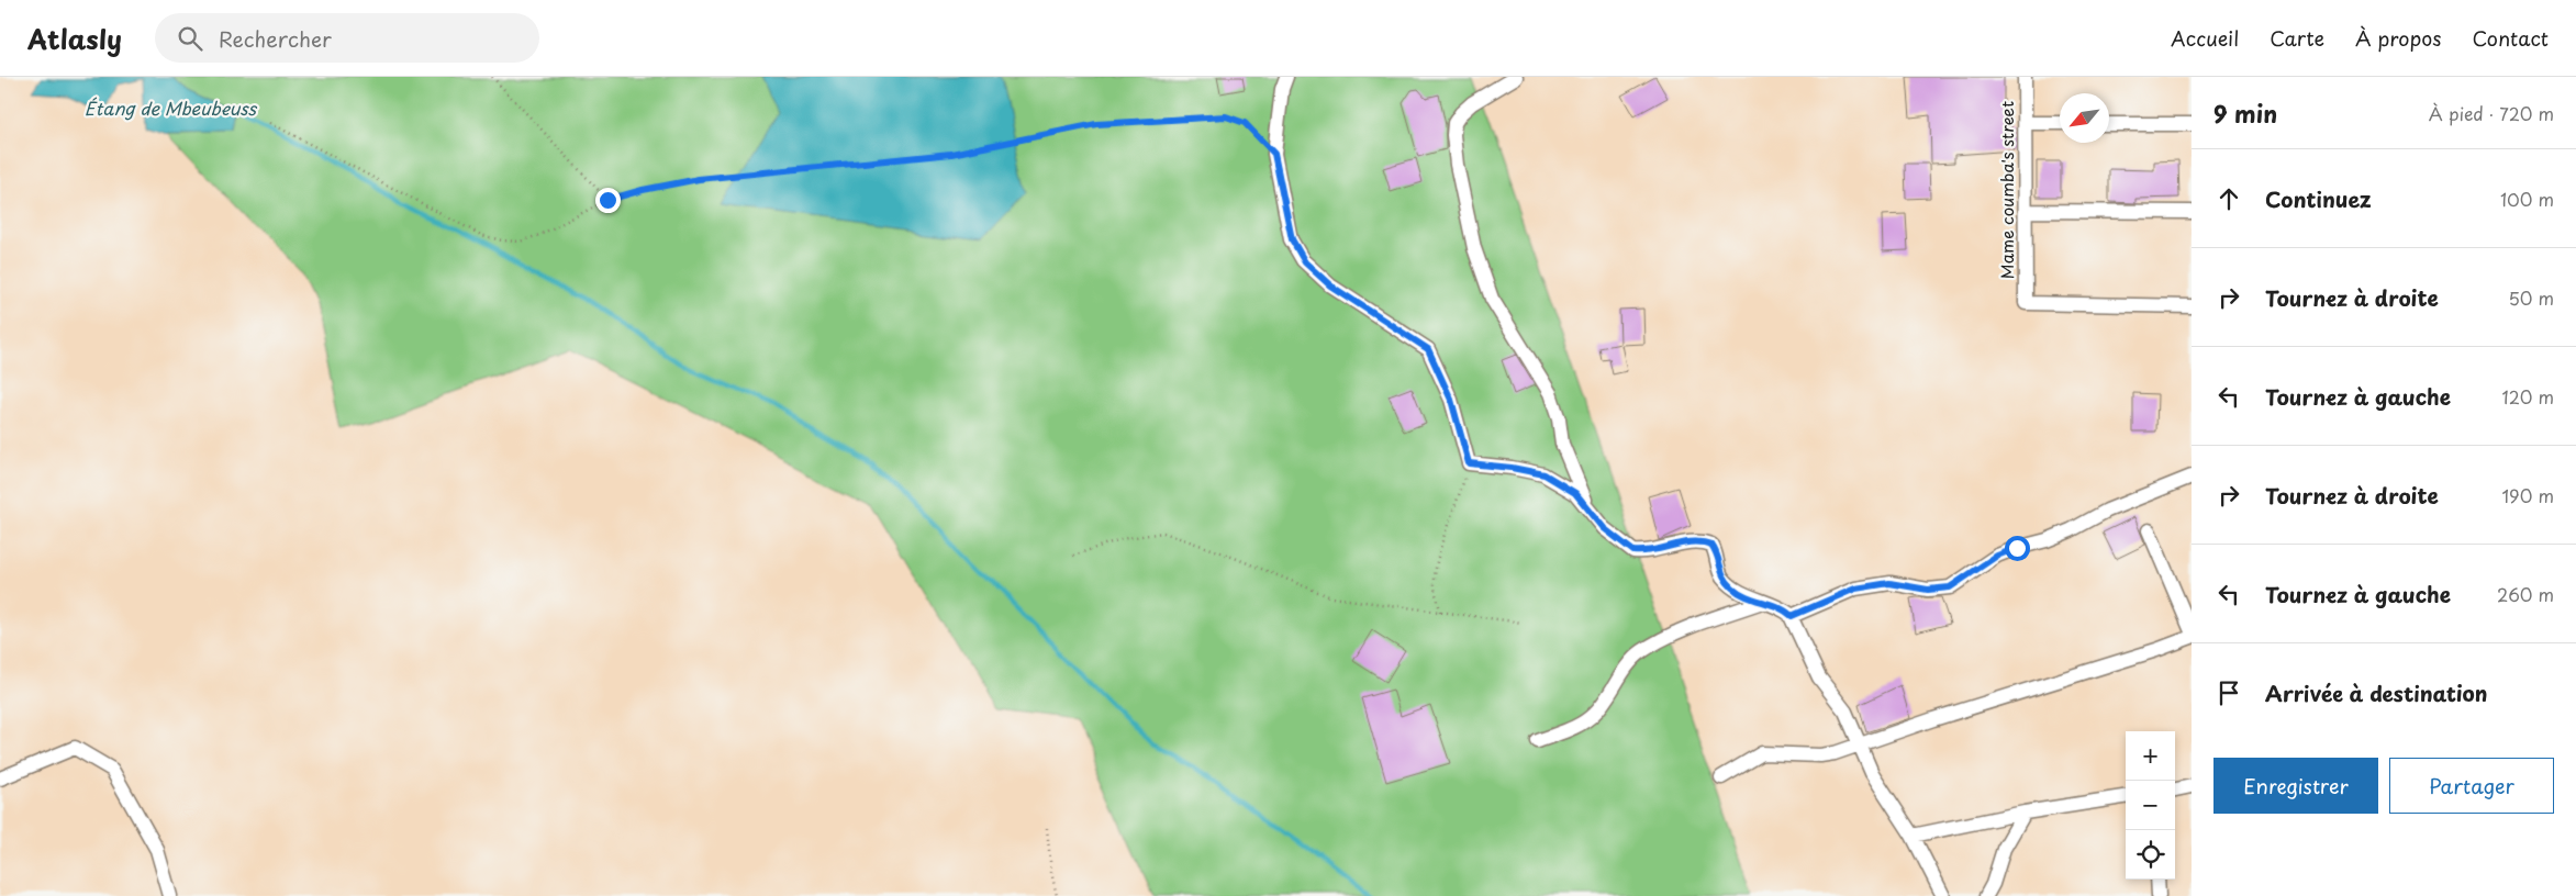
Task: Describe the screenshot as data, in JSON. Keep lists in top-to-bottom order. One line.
{"streets":{"street":["Mame coumba's street"]},"water":["Étang de Mbeubeuss"],"north":"bottom left","page":{"header":"Atlasly","search":"Rechercher","nav":["Accueil","Carte","À propos","Contact"],"heading":["9 min","À pied · 720 m"],"list":[["Continuez","100 m"],["Tournez à droite","50 m"],["Tournez à gauche","120 m"],["Tournez à droite","190 m"],["Tournez à gauche","260 m"],"Arrivée à destination"],"map_buttons":["+","−"],"buttons":["Enregistrer","Partager"]}}
